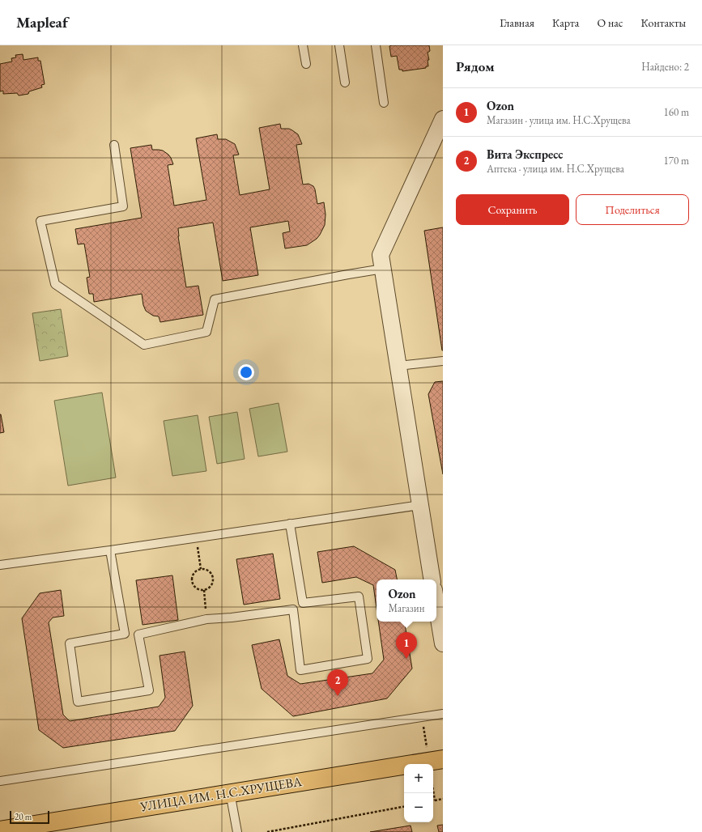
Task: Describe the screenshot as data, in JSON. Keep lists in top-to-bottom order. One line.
{"streets":{"main road":["УЛИЦА ИМ. Н.С.ХРУЩЕВА"]},"scale_bar":"20 m","page":{"header":"Mapleaf","nav":["Главная","Карта","О нас","Контакты"],"heading":["Рядом","Найдено: 2"],"list":[{"mark":"1","name":"Ozon","note":"Магазин · улица им. Н.С.Хрущева","value":"160 m"},{"mark":"2","name":"Вита Экспресс","note":"Аптека · улица им. Н.С.Хрущева","value":"170 m"}],"buttons":["Сохранить","Поделиться"],"popup":["Ozon","Магазин"],"pins":["1","2"],"map_buttons":["+","−"],"scale":"20 m"}}
